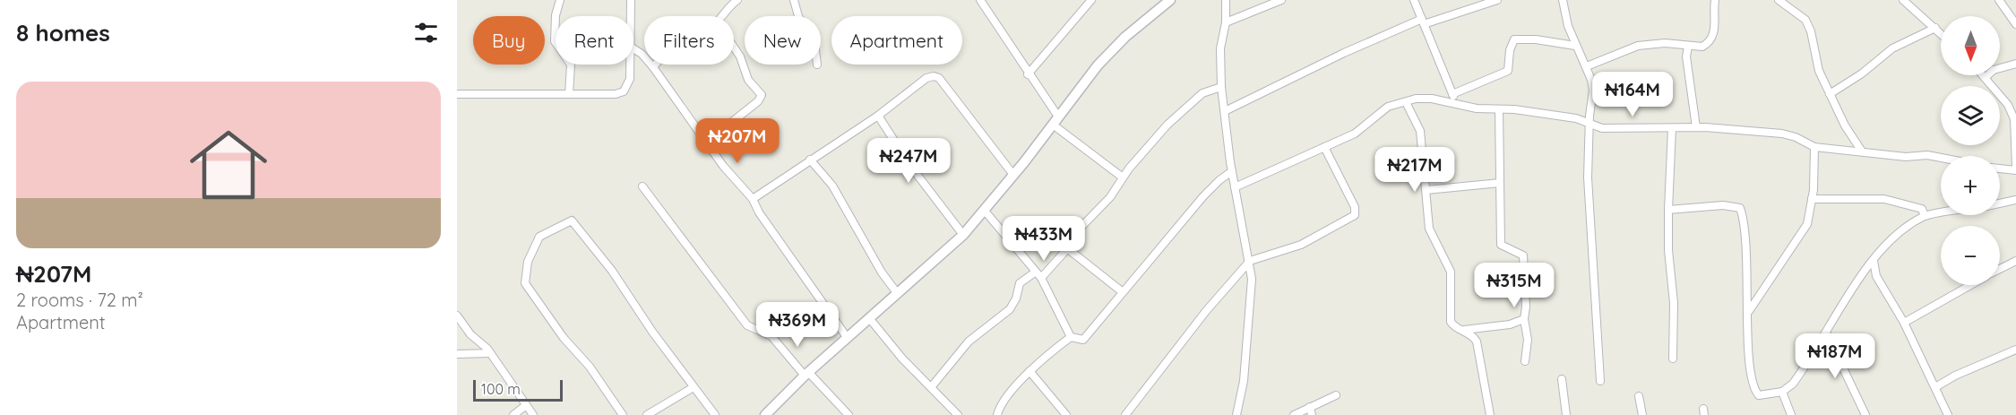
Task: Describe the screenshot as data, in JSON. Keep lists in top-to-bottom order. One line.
{"scale_bar":"100 m","north":"bottom","page":{"heading":"8 homes","map_buttons":["+","−"],"chip":["Buy","Rent","Filters","New","Apartment"],"list":[{"name":"₦207M","note":"2 rooms · 72 m² · Apartment"}],"price":["₦164M","₦207M","₦247M","₦217M","₦433M","₦315M","₦369M","₦187M"],"scale":"100 m"}}
